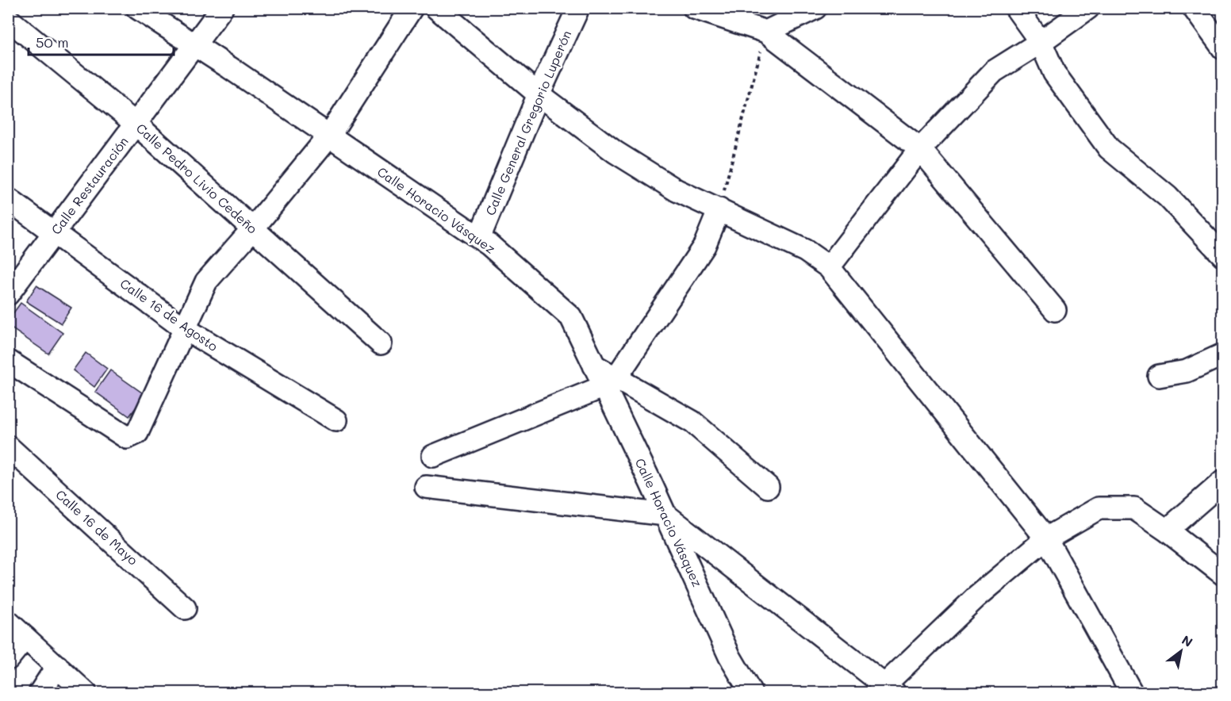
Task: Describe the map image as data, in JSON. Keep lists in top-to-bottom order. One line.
{"streets":{"street":["Calle General Gregorio Luperón","Calle Pedro Livio Cedeño","Calle Restauración","Calle Horacio Vásquez","Calle 16 de Agosto","Calle 16 de Mayo"]},"crossings":[["Calle General Gregorio Luperón","Calle Horacio Vásquez"],["Calle Pedro Livio Cedeño","Calle Restauración"],["Calle Restauración","Calle Horacio Vásquez"],["Calle Restauración","Calle 16 de Agosto"]],"scale_bar":"50 m","north":"top right"}
